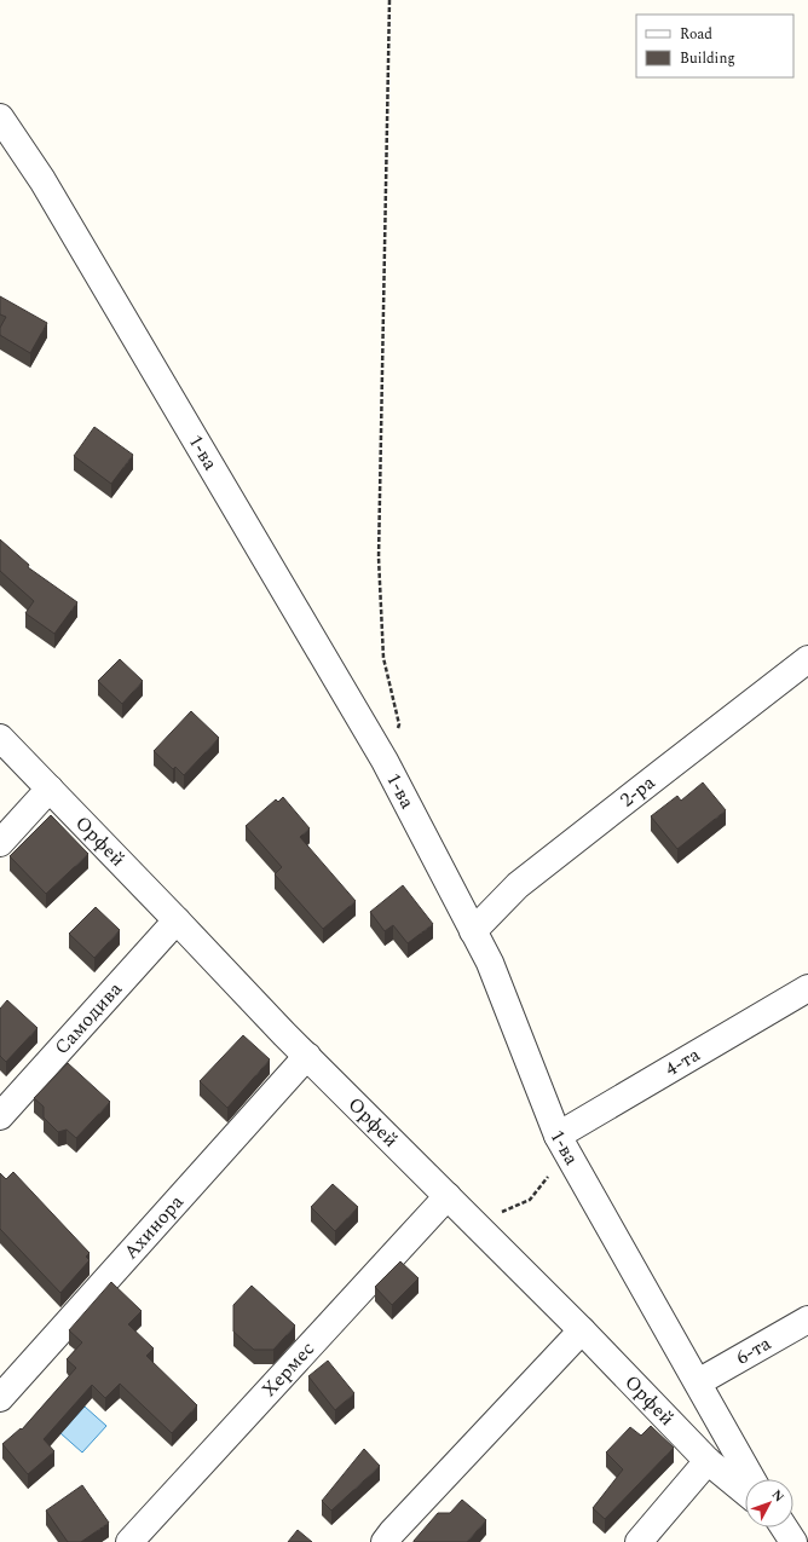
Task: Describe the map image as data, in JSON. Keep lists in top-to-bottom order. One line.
{"streets":{"street":["1-ва","2-ра","Орфей","Самодива","4-та","Ахинора","6-та","Хермес"]},"crossings":[["1-ва","2-ра"],["1-ва","4-та"],["1-ва","6-та"],["Орфей","Самодива"],["Орфей","Ахинора"],["Орфей","Хермес"]],"legend":["Road","Building"],"north":"top right"}
